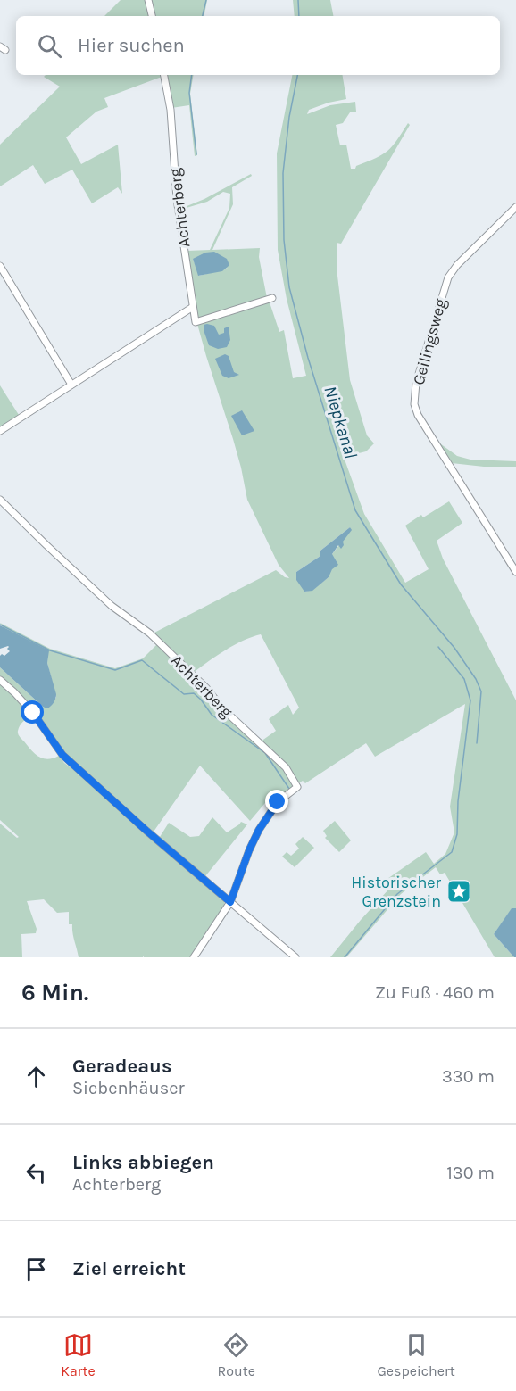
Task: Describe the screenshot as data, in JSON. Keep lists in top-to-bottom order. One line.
{"streets":{"street":["Achterberg","Geilingsweg"]},"water":["Niepkanal"],"places":{"place":["Historischer Grenzstein"]},"page":{"search":"Hier suchen","heading":["6 Min.","Zu Fuß · 460 m"],"list":[["Geradeaus","Siebenhäuser","330 m"],["Links abbiegen","Achterberg","130 m"],"Ziel erreicht"],"nav":["Karte","Route","Gespeichert"]}}
